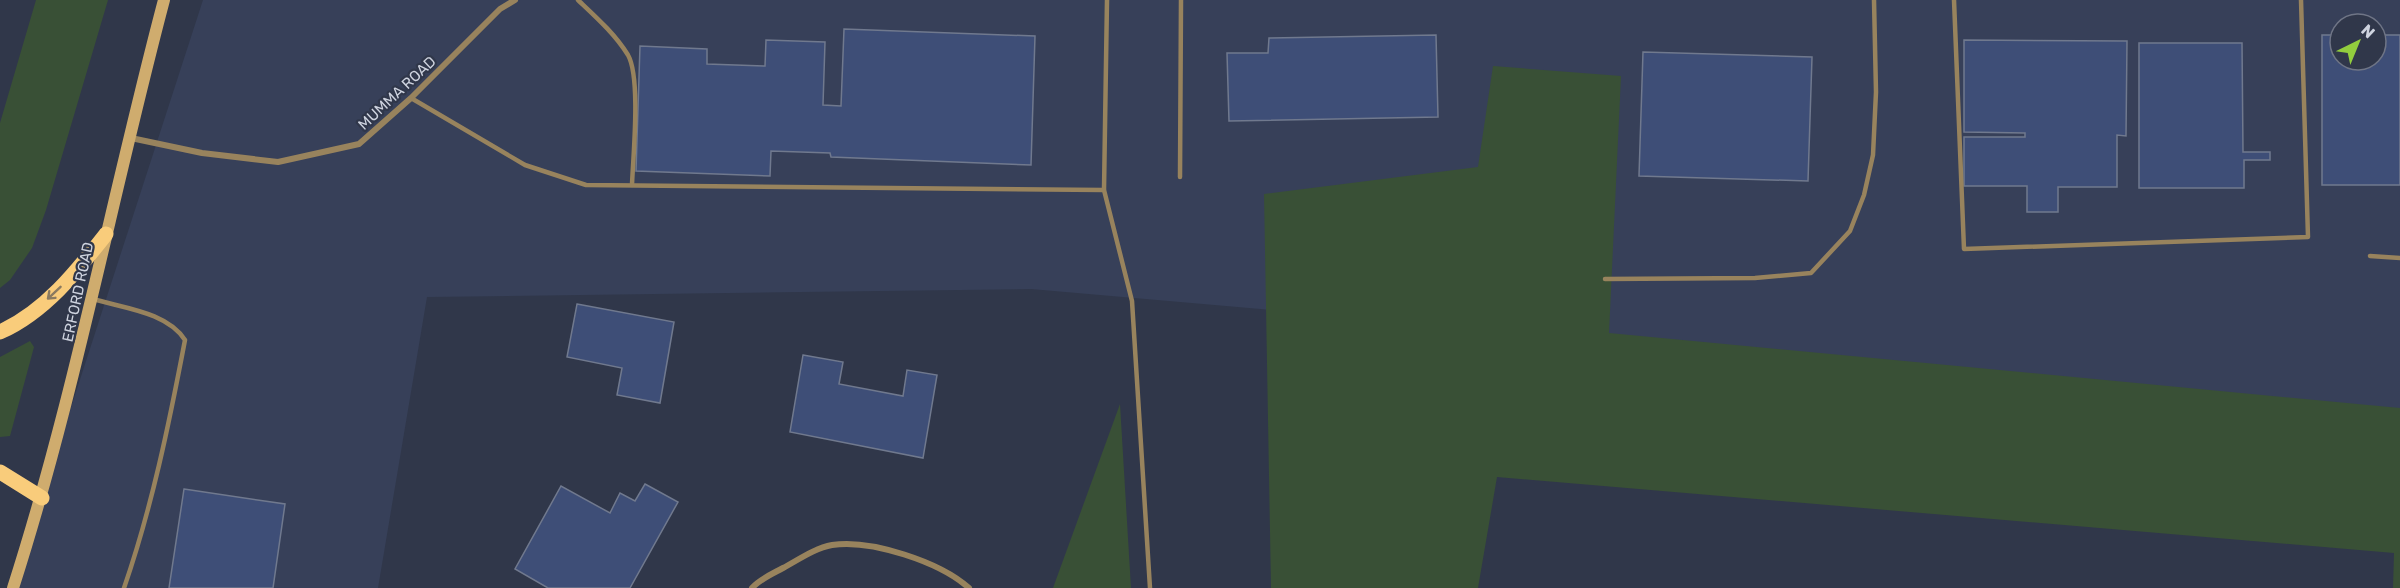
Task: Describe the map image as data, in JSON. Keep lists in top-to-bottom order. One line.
{"streets":{"main road":["ERFORD ROAD"],"street":["MUMMA ROAD"]},"crossings":[["MUMMA ROAD","ERFORD ROAD"]],"north":"top right"}
